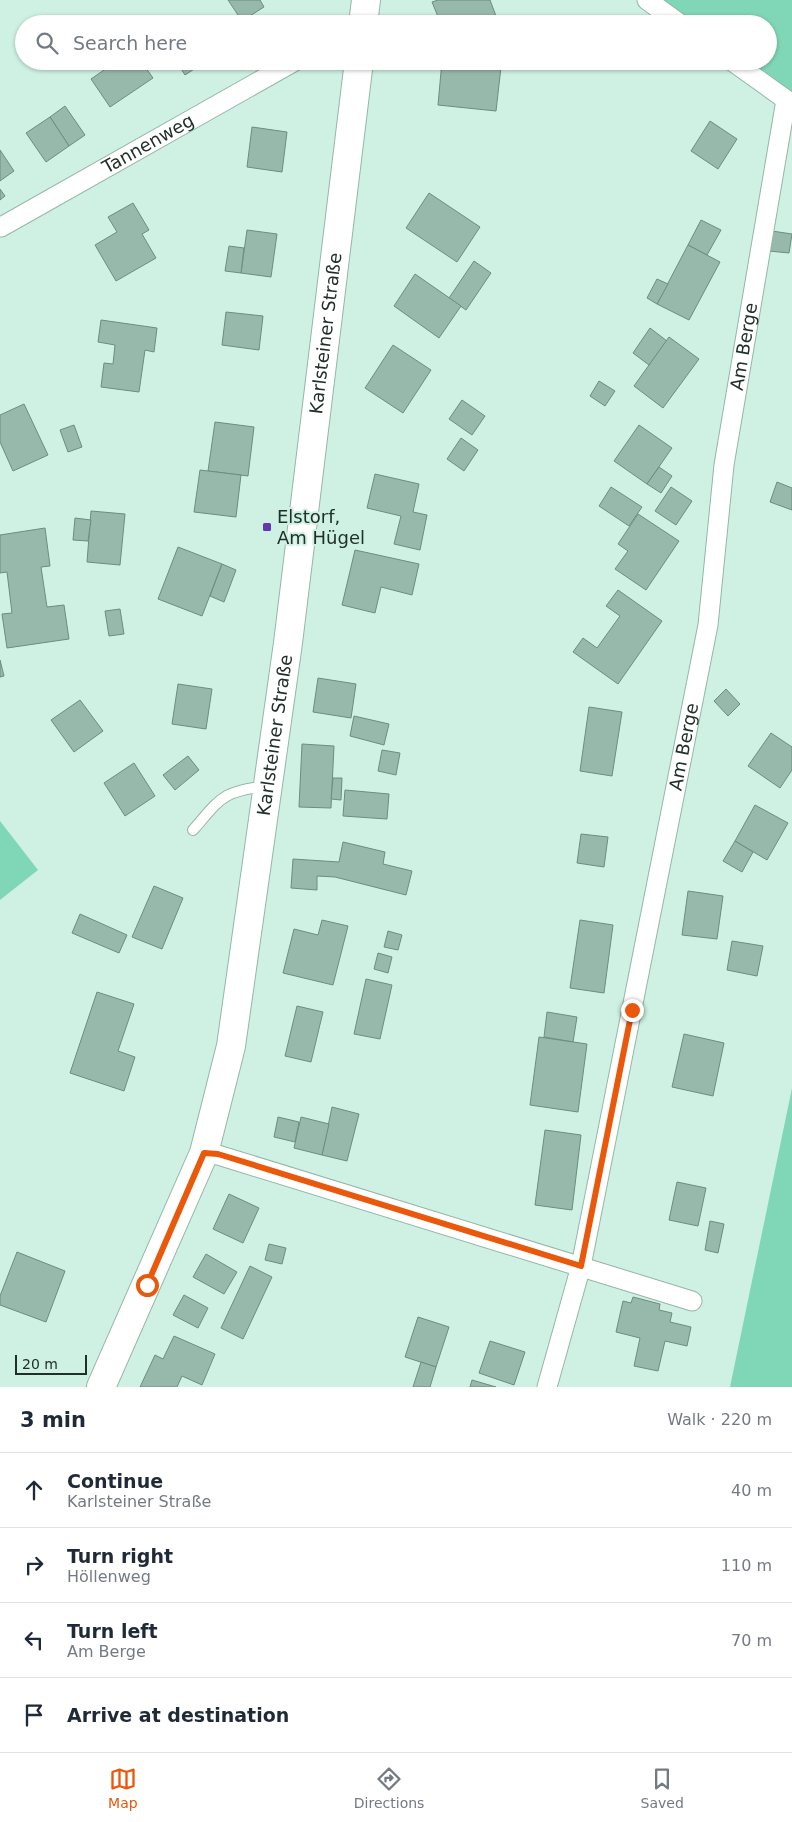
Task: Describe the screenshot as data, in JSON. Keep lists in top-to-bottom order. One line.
{"streets":{"street":["Tannenweg","Karlsteiner Straße","Am Berge"]},"places":{"transit":["Elstorf, Am Hügel"]},"scale_bar":"20 m","page":{"search":"Search here","scale":"20 m","heading":["3 min","Walk · 220 m"],"list":[["Continue","Karlsteiner Straße","40 m"],["Turn right","Höllenweg","110 m"],["Turn left","Am Berge","70 m"],"Arrive at destination"],"nav":["Map","Directions","Saved"]}}
